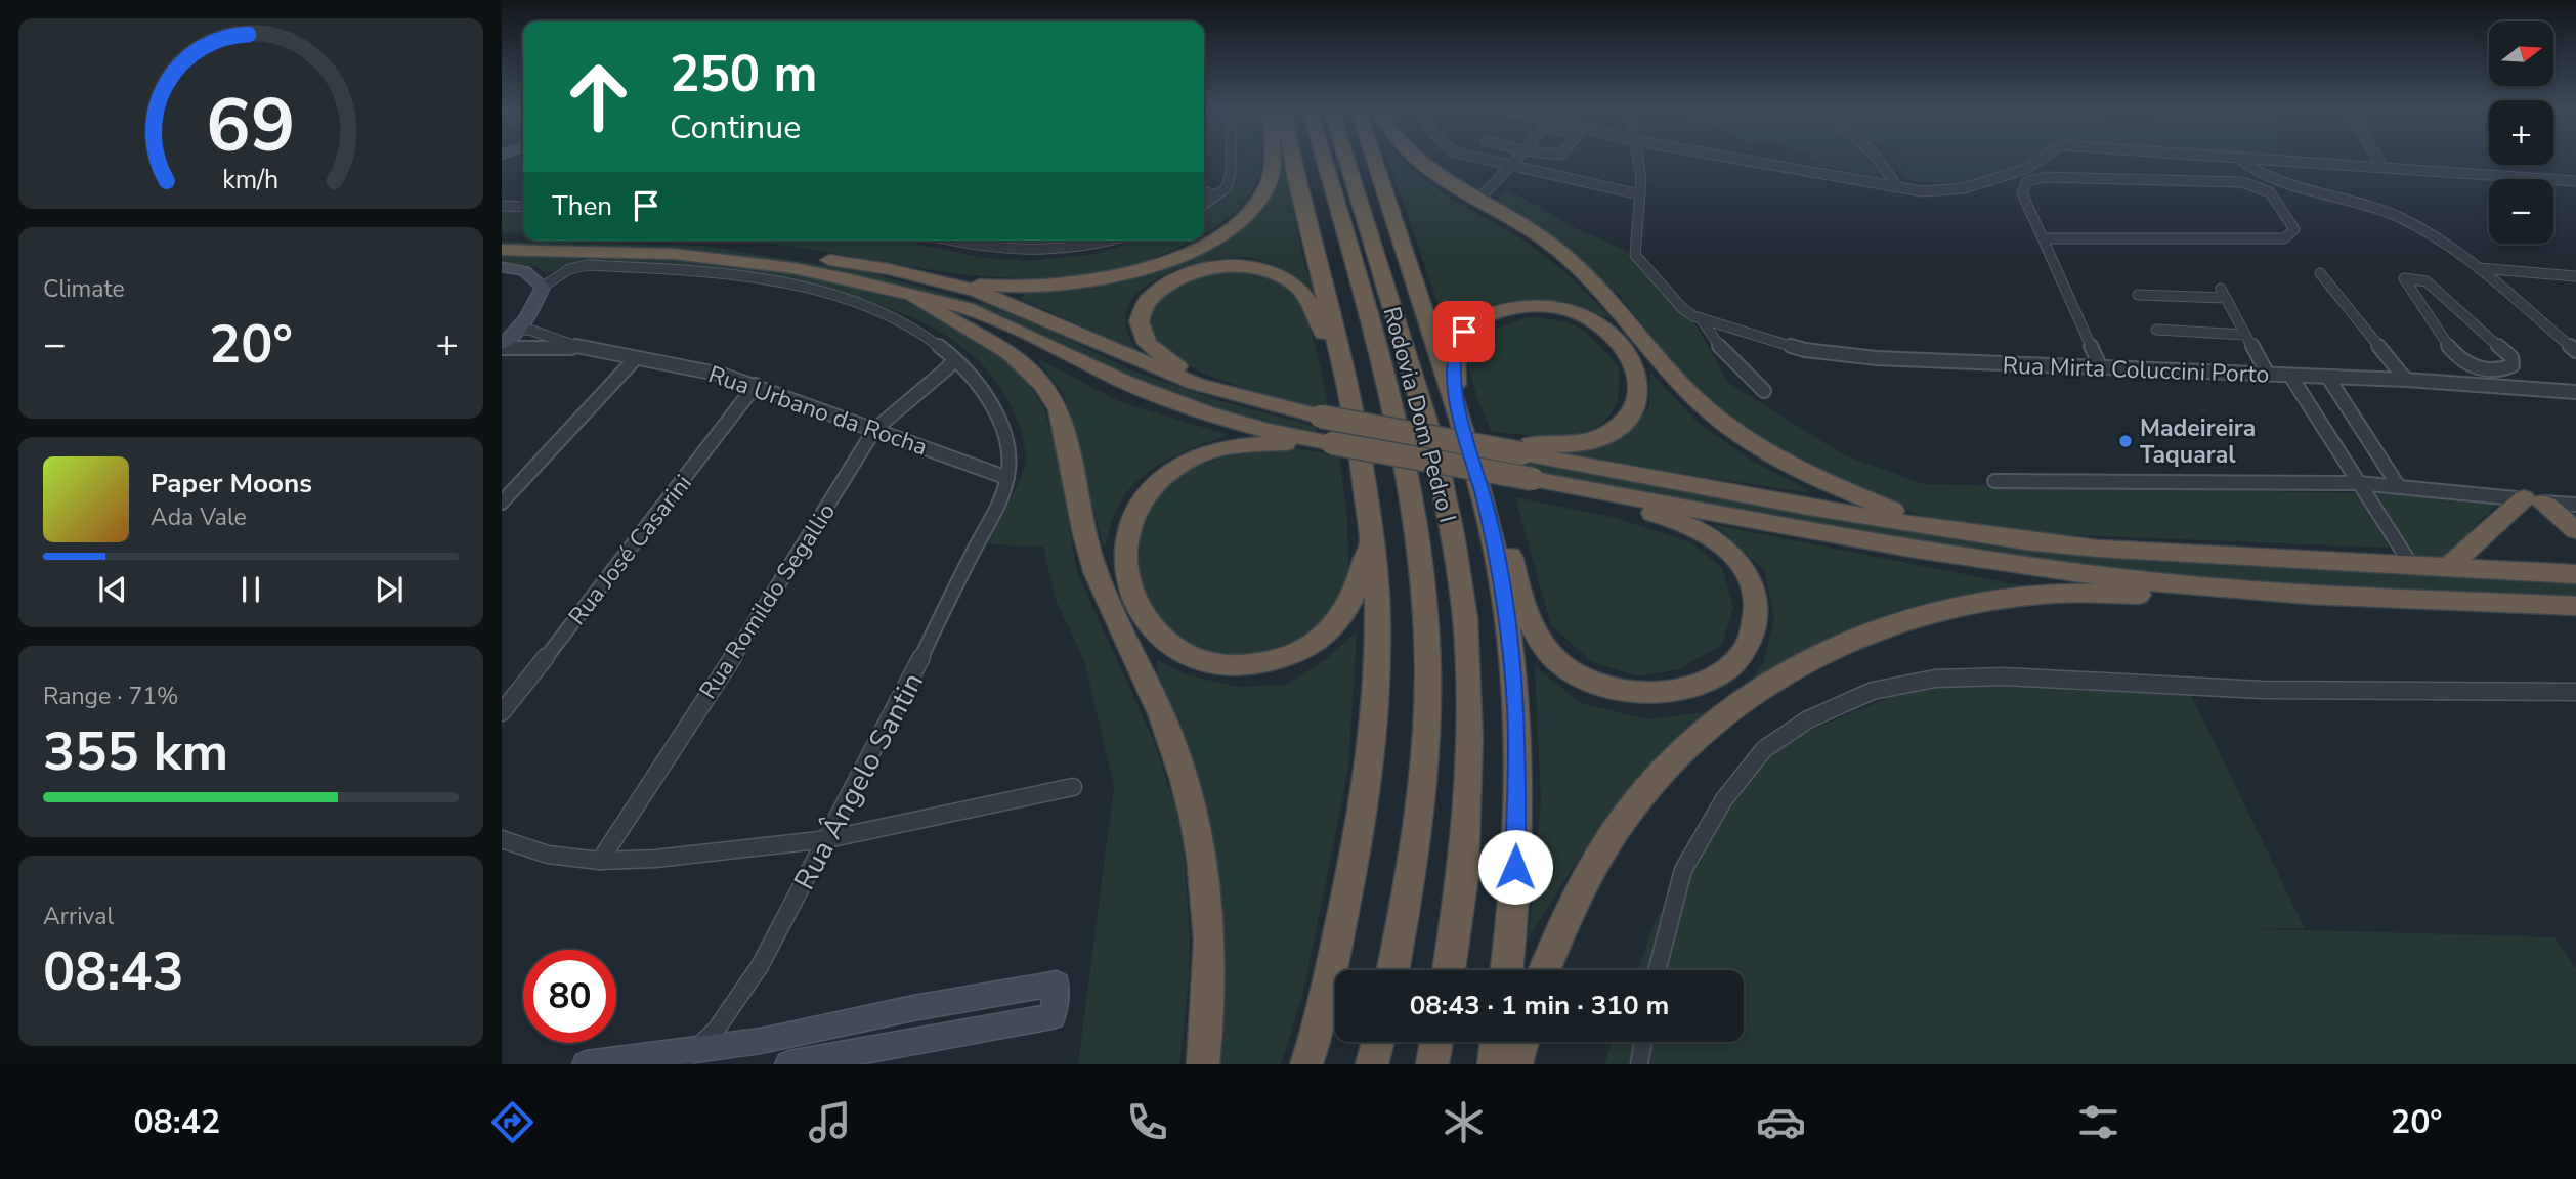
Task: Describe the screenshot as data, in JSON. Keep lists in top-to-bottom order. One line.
{"streets":{"highway":["Rodovia Dom Pedro I"],"street":["Rua Mirta Coluccini Porto","Rua Urbano da Rocha","Rua José Casarini","Rua Romildo Segallio","Rua Ângelo Santin"]},"crossings":[["Rua Urbano da Rocha","Rua José Casarini"],["Rua Urbano da Rocha","Rua Romildo Segallio"],["Rua Urbano da Rocha","Rua Ângelo Santin"]],"places":["Madeireira Taquaral"],"north":"right","page":{"map_buttons":["+","−"],"turn":["250 m","Continue"],"then":"Then","tile":["Climate",["Range · 71%","355 km"],["Arrival","08:43"]],"heat":["−","20°","+"],"song":["Paper Moons","Ada Vale"],"limit":"80","trip":"08:43 · 1 min · 310 m","tabs":["08:42","20°"],"gauge":["69","km/h"]}}
